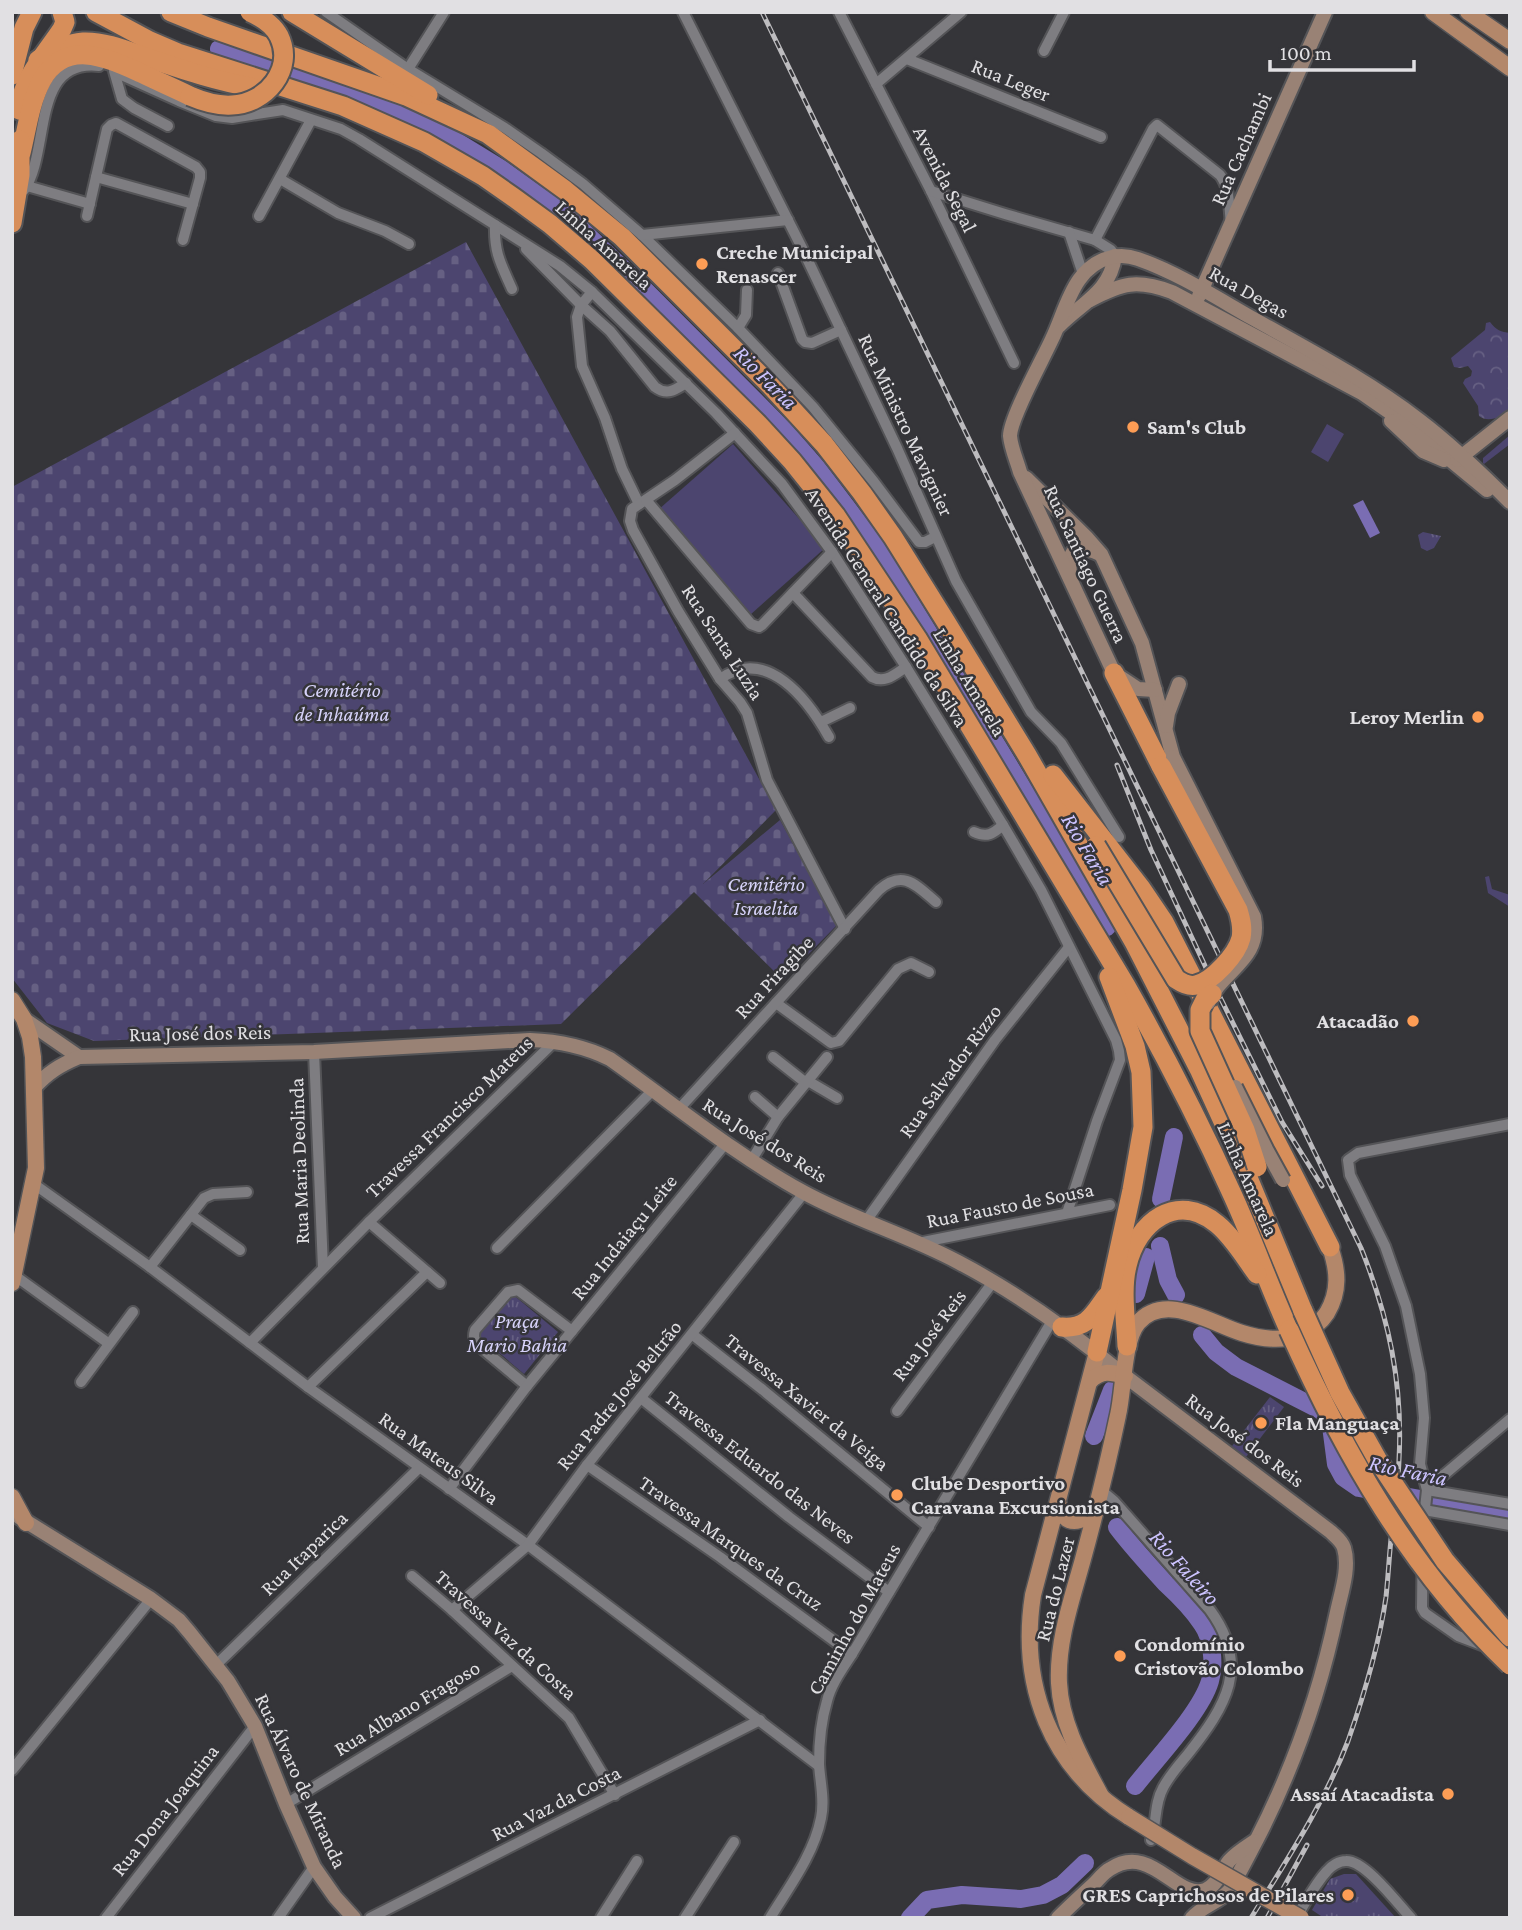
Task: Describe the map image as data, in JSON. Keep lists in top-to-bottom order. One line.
{"streets":{"highway":["Linha Amarela"],"main road":["Rua do Lazer"],"street":["Rua Leger","Rua Cachambi","Avenida Segal","Rua Degas","Rua Ministro Mavignier","Rua Santiago Guerra","Avenida General Candido da Silva","Rua Santa Luzia","Rua Piragibe","Rua José dos Reis","Rua Salvador Rizzo","Travessa Francisco Mateus","Rua Maria Deolinda","Rua Fausto de Sousa","Rua Indaiaçu Leite","Rua José Reis","Rua Padre José Beltrão","Travessa Xavier da Veiga","Rua Mateus Silva","Travessa Eduardo das Neves","Travessa Marques da Cruz","Rua Itaparica","Caminho do Mateus","Travessa Vaz da Costa","Rua Albano Fragoso","Rua Álvaro de Miranda","Rua Vaz da Costa","Rua Dona Joaquina"]},"crossings":[["Rua Cachambi","Rua Degas"],["Avenida Segal","Rua Degas"],["Rua Degas","Rua Santiago Guerra"],["Avenida General Candido da Silva","Rua Salvador Rizzo"],["Avenida General Candido da Silva","Rua Fausto de Sousa"],["Rua Santa Luzia","Rua Piragibe"],["Rua Piragibe","Rua José dos Reis"],["Rua José dos Reis","Rua Salvador Rizzo"],["Rua José dos Reis","Travessa Francisco Mateus"],["Rua José dos Reis","Rua Maria Deolinda"],["Rua José dos Reis","Rua Fausto de Sousa"],["Rua José dos Reis","Rua Indaiaçu Leite"],["Rua José dos Reis","Rua José Reis"],["Rua José dos Reis","Rua Padre José Beltrão"],["Rua José dos Reis","Rua do Lazer"],["Rua José dos Reis","Caminho do Mateus"],["Travessa Francisco Mateus","Rua Maria Deolinda"],["Travessa Francisco Mateus","Rua Mateus Silva"],["Rua Indaiaçu Leite","Rua Mateus Silva"],["Rua Padre José Beltrão","Travessa Xavier da Veiga"],["Rua Padre José Beltrão","Rua Mateus Silva"],["Rua Padre José Beltrão","Travessa Eduardo das Neves"],["Rua Padre José Beltrão","Travessa Marques da Cruz"],["Rua Padre José Beltrão","Travessa Vaz da Costa"],["Travessa Xavier da Veiga","Caminho do Mateus"],["Rua Mateus Silva","Rua Itaparica"],["Rua Mateus Silva","Caminho do Mateus"],["Rua Mateus Silva","Rua Vaz da Costa"],["Travessa Eduardo das Neves","Caminho do Mateus"],["Travessa Marques da Cruz","Caminho do Mateus"],["Rua Itaparica","Rua Álvaro de Miranda"],["Travessa Vaz da Costa","Rua Albano Fragoso"],["Travessa Vaz da Costa","Rua Vaz da Costa"],["Rua Albano Fragoso","Rua Álvaro de Miranda"],["Rua Álvaro de Miranda","Rua Dona Joaquina"]],"water":["Rio Faria","Rio Faleiro"],"parks":["Cemitério de Inhaúma","Cemitério Israelita","Praça Mario Bahia"],"places":["Creche Municipal Renascer","Sam's Club","Leroy Merlin","Atacadão","Fla Manguaça","Clube Desportivo Caravana Excursionista","Condomínio Cristovão Colombo","Assaí Atacadista","GRES Caprichosos de Pilares"],"scale_bar":"100 m"}
